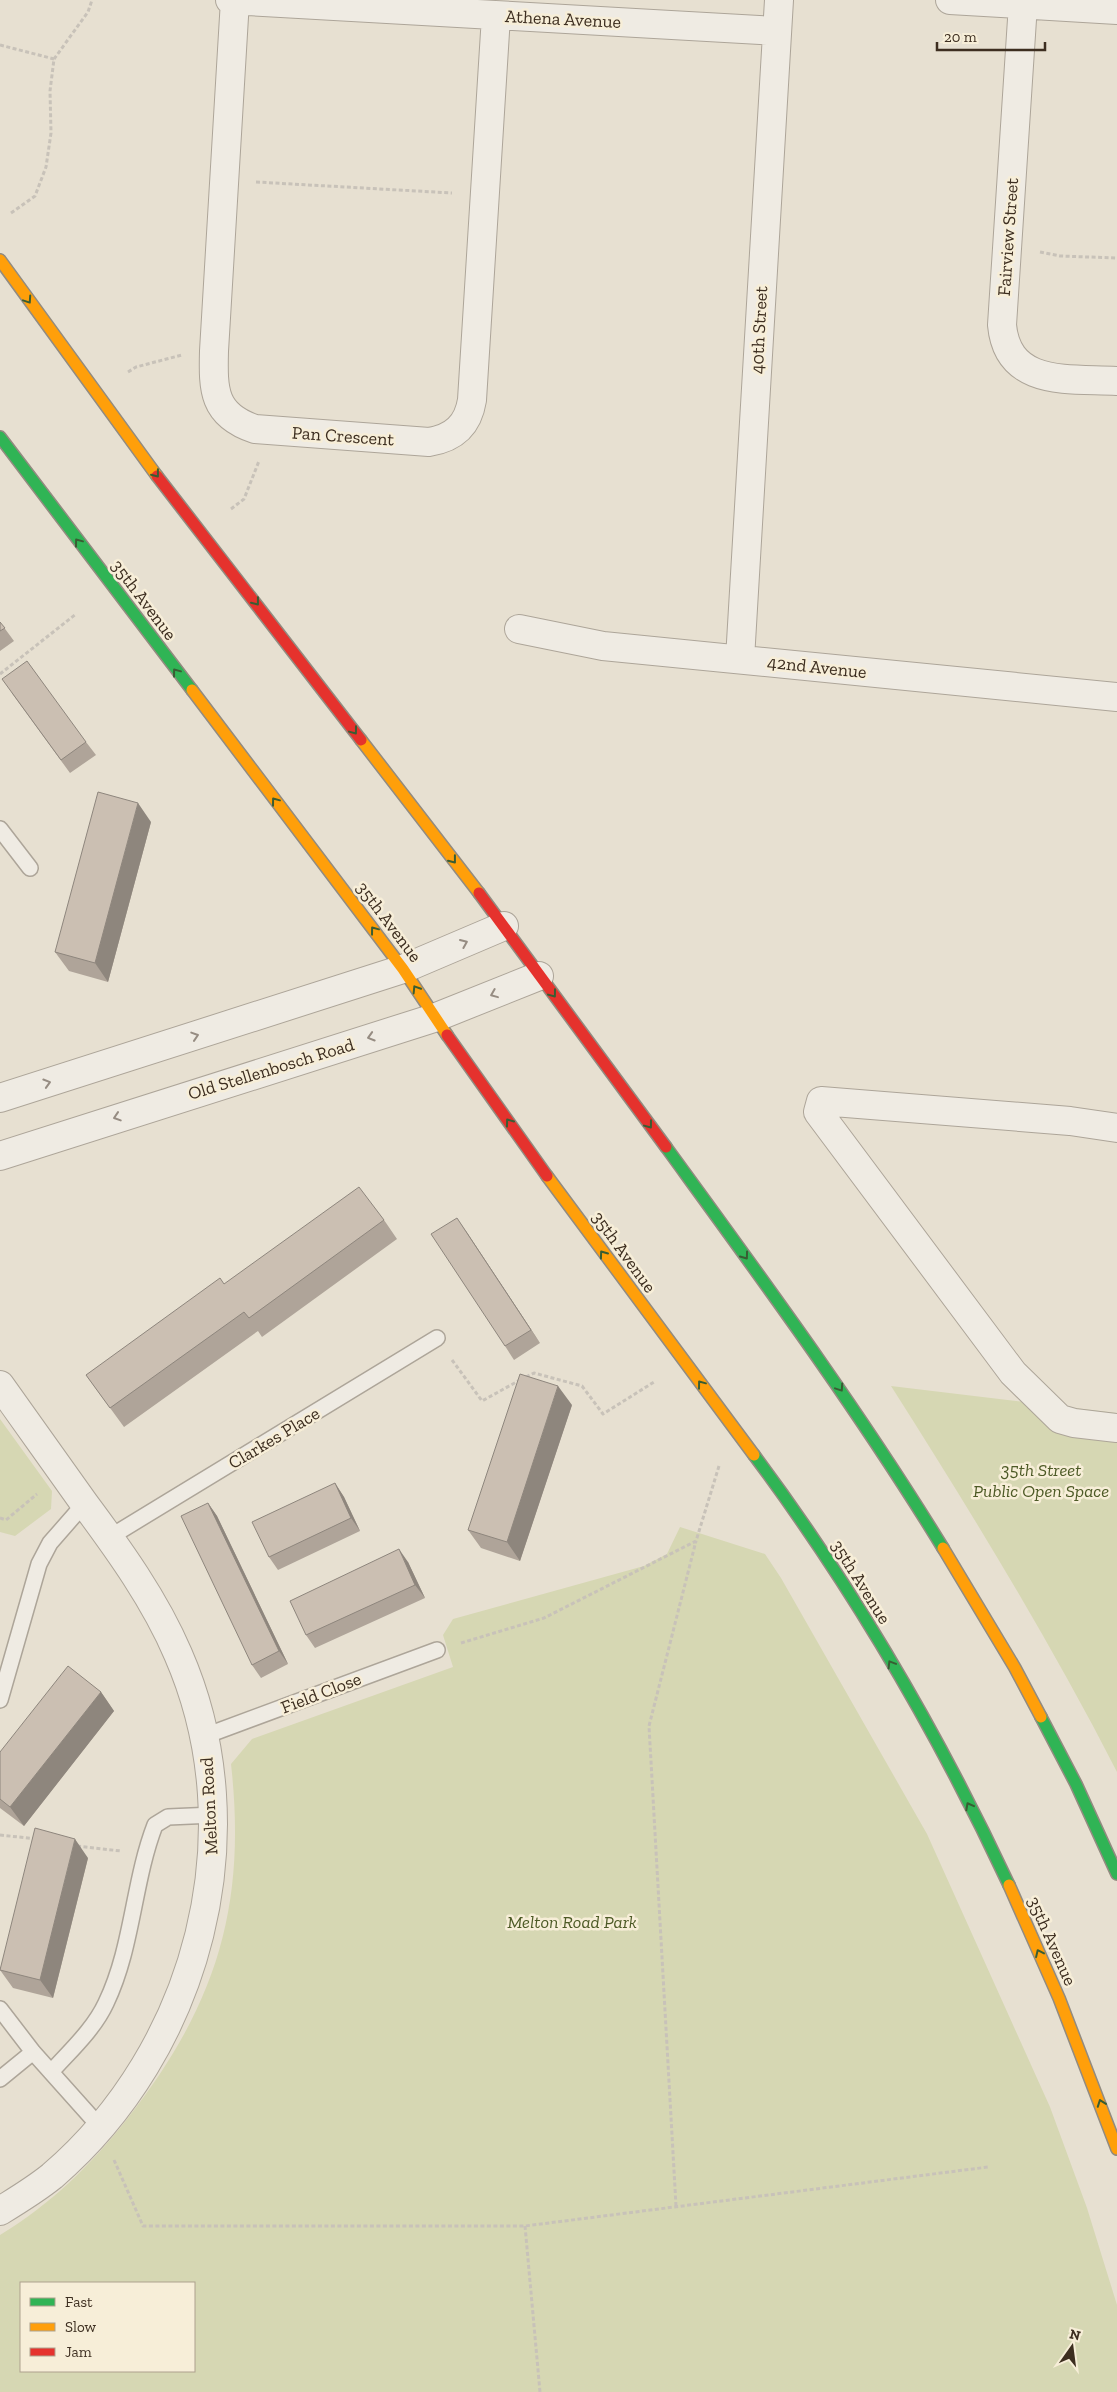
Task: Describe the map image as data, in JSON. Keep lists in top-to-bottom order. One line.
{"streets":{"main road":["35th Avenue"],"street":["Athena Avenue","Fairview Street","40th Street","Pan Crescent","42nd Avenue","Old Stellenbosch Road","Melton Road"],"lane":["Clarkes Place","Field Close"]},"crossings":[["Athena Avenue","40th Street"],["Athena Avenue","Pan Crescent"],["40th Street","42nd Avenue"],["35th Avenue","Old Stellenbosch Road"],["Clarkes Place","Melton Road"],["Field Close","Melton Road"]],"one_way":["35th Avenue"],"parks":["35th Street Public Open Space","Melton Road Park"],"legend":["Fast","Slow","Jam"],"scale_bar":"20 m","north":"top"}
